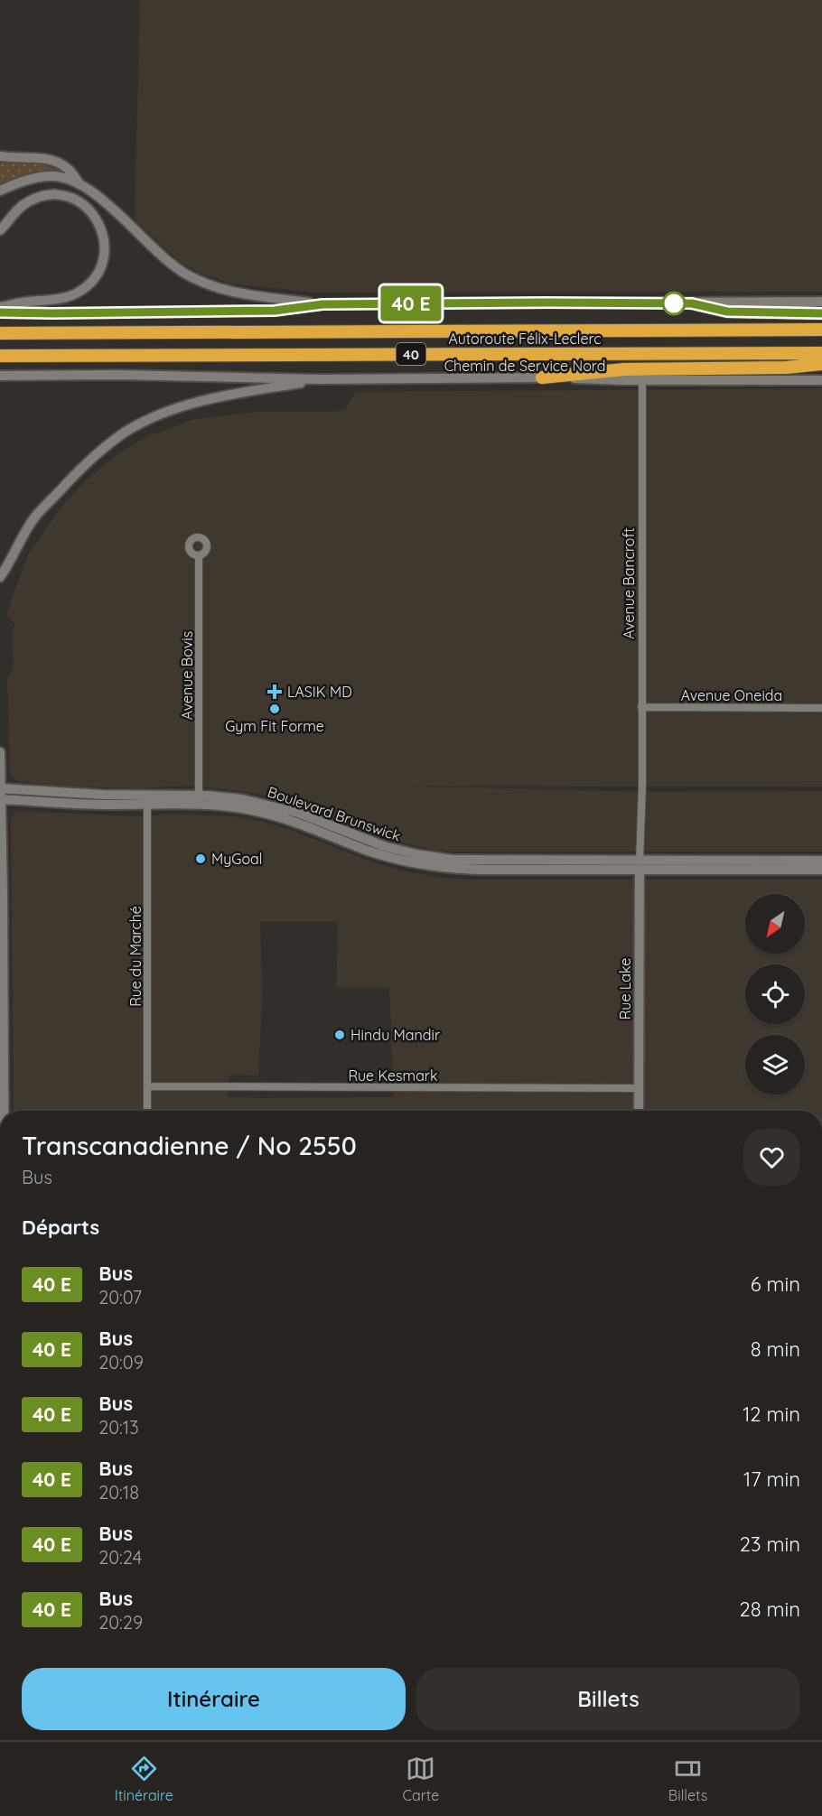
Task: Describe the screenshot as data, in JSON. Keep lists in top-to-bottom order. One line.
{"streets":{"highway":["Autoroute Félix-Leclerc","40"],"main road":["Chemin de Service Nord","Boulevard Brunswick","Rue Lake"],"street":["Avenue Bancroft","Avenue Bovis","Avenue Oneida","Rue du Marché","Rue Kesmark"]},"crossings":[["Chemin de Service Nord","Avenue Bancroft"],["Avenue Bancroft","Avenue Oneida"],["Avenue Bancroft","Boulevard Brunswick"],["Avenue Bancroft","Rue Lake"],["Avenue Bovis","Boulevard Brunswick"],["Boulevard Brunswick","Rue du Marché"],["Boulevard Brunswick","Rue Lake"],["Rue du Marché","Rue Kesmark"],["Rue Lake","Rue Kesmark"]],"places":{"health":["LASIK MD"],"other":["Gym Fit Forme","MyGoal","Hindu Mandir"]},"north":"bottom left","page":{"on_map":"40 E","heading":[["Transcanadienne / No 2550","Bus"],"Départs"],"list":[{"mark":"40 E","name":"Bus","note":"20:07","value":"6 min"},{"mark":"40 E","name":"Bus","note":"20:09","value":"8 min"},{"mark":"40 E","name":"Bus","note":"20:13","value":"12 min"},{"mark":"40 E","name":"Bus","note":"20:18","value":"17 min"},{"mark":"40 E","name":"Bus","note":"20:24","value":"23 min"},{"mark":"40 E","name":"Bus","note":"20:29","value":"28 min"}],"buttons":["Itinéraire","Billets"],"tabs":["Itinéraire","Carte","Billets"]}}
